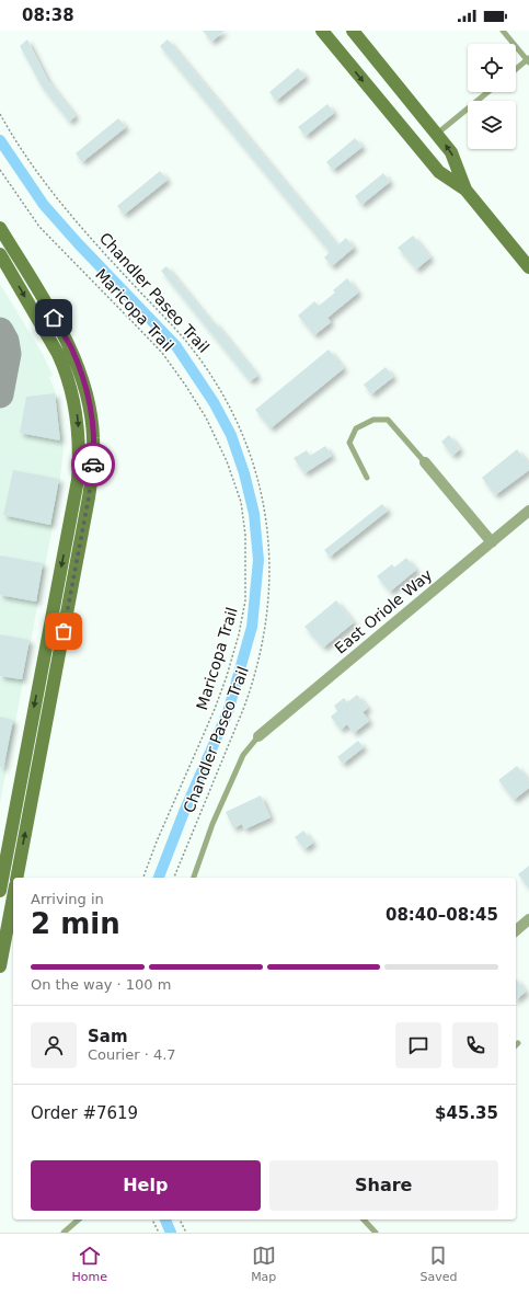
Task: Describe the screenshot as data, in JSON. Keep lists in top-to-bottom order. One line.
{"streets":{"street":["East Oriole Way"],"path":["Chandler Paseo Trail","Maricopa Trail"]},"page":{"status":"08:38","heading":["2 min","Arriving in","08:40–08:45"],"panel":["Sam","Courier · 4.7","Order #7619","$45.35"],"bar":"On the way · 100 m","buttons":["Help","Share"],"tabs":["Home","Map","Saved"]}}
